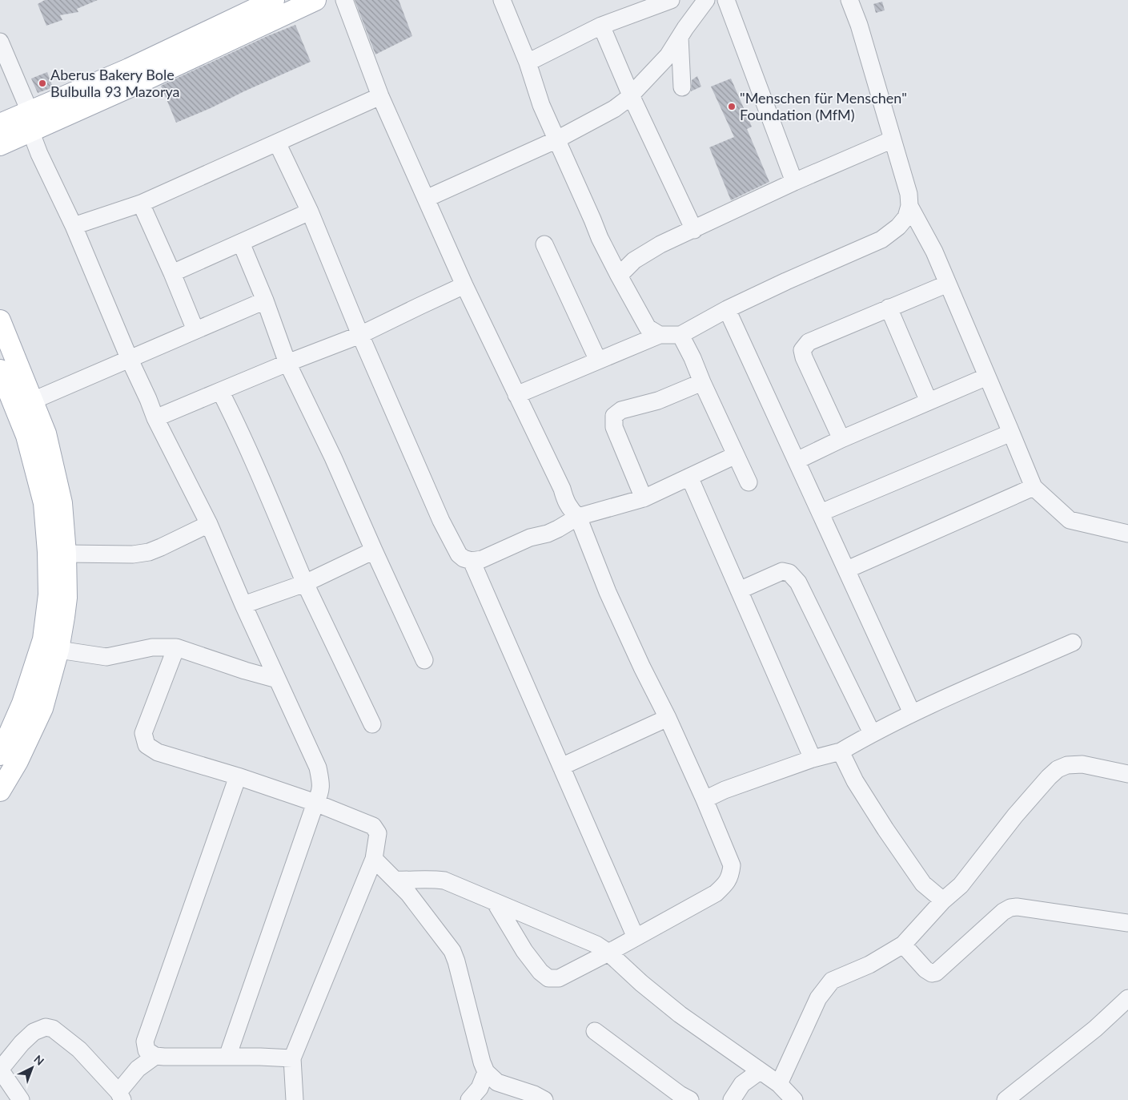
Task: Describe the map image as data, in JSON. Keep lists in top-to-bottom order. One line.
{"places":["Aberus Bakery Bole Bulbulla 93 Mazorya","\"Menschen für Menschen\" Foundation (MfM)"],"north":"top right"}
